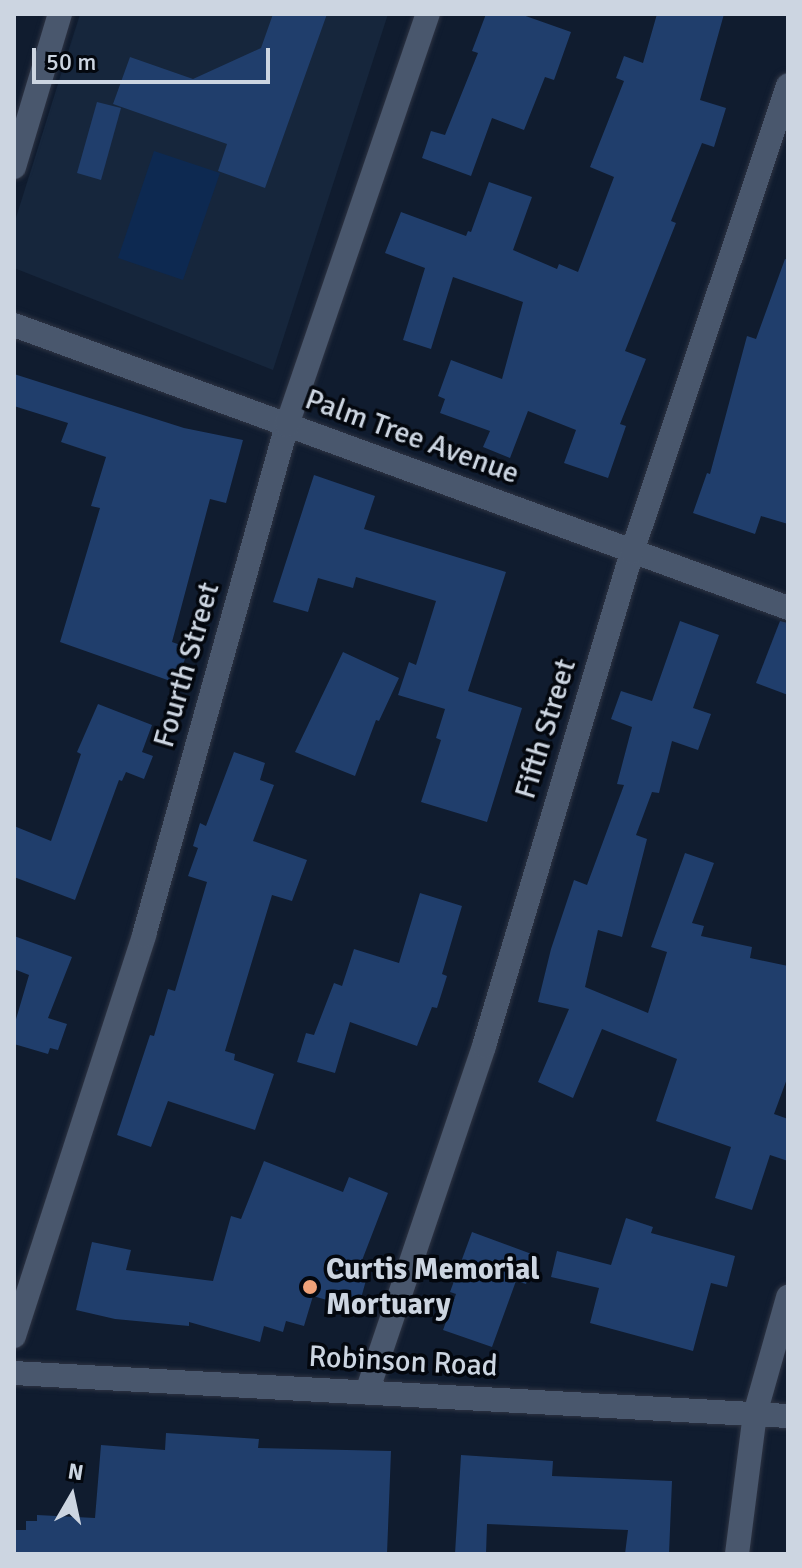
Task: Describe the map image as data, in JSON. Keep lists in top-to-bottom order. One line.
{"streets":{"street":["Palm Tree Avenue","Fourth Street","Fifth Street","Robinson Road"]},"crossings":[["Palm Tree Avenue","Fourth Street"],["Palm Tree Avenue","Fifth Street"],["Fifth Street","Robinson Road"]],"places":["Curtis Memorial Mortuary"],"scale_bar":"50 m","north":"top"}
